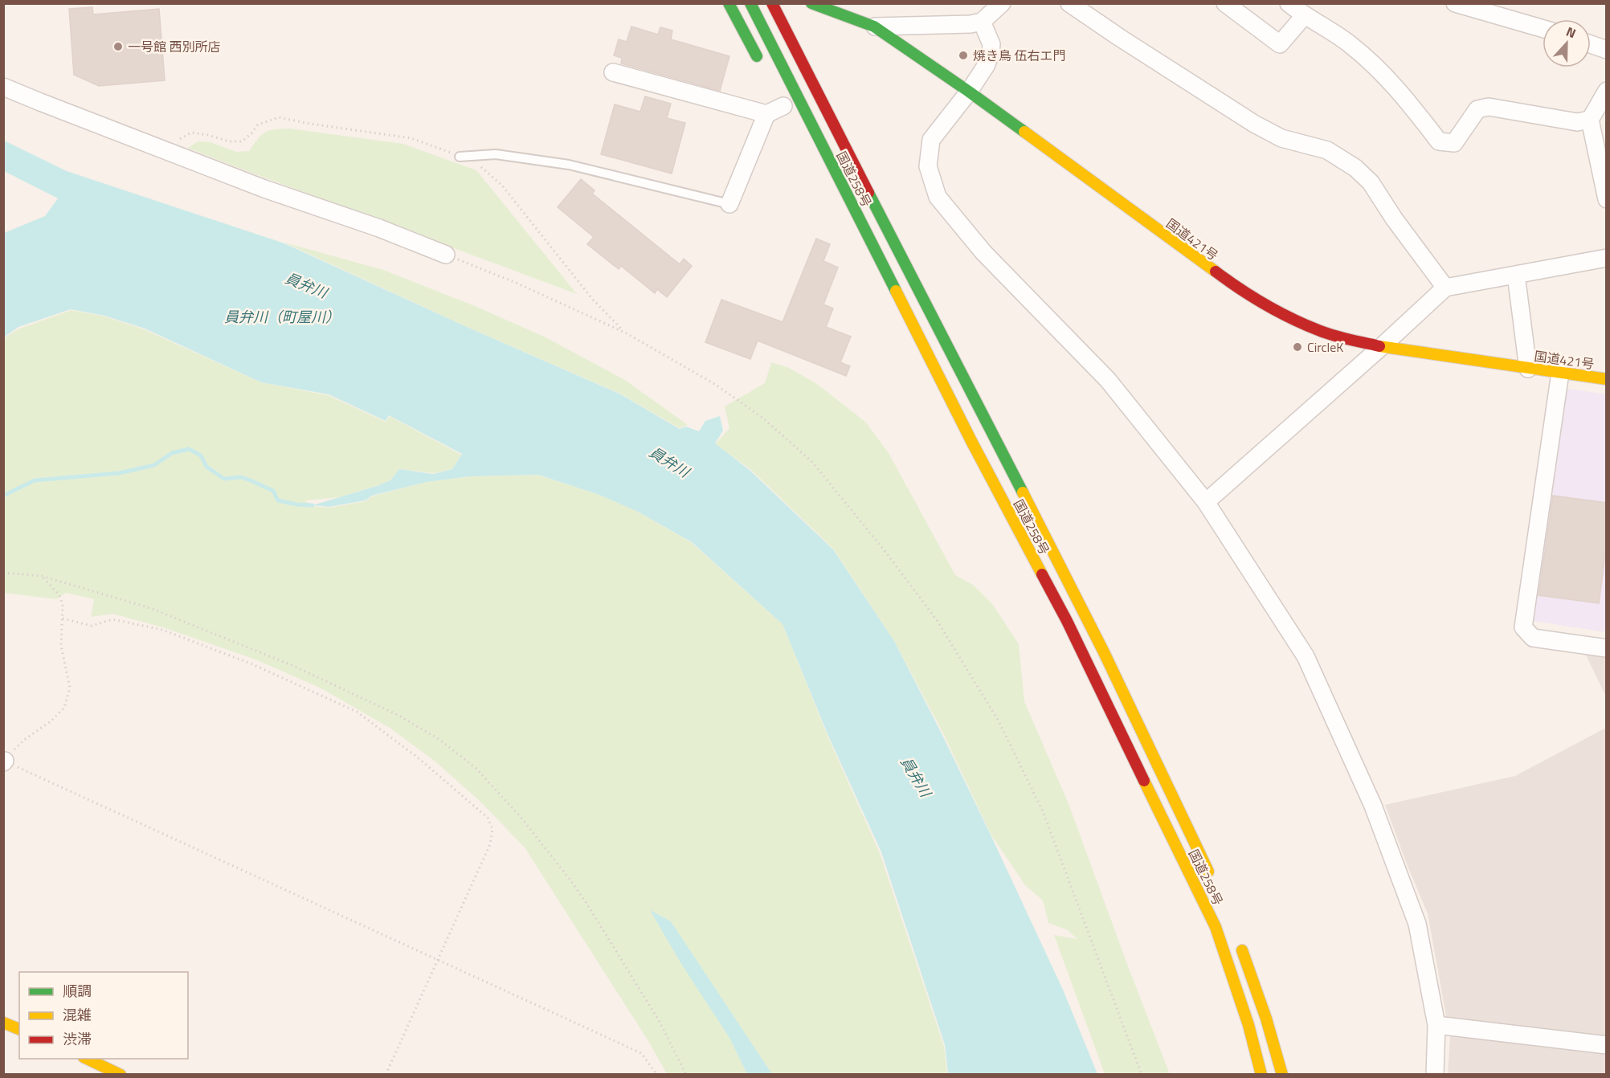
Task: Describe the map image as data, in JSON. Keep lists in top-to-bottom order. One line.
{"streets":{"main road":["国道258号","国道421号"]},"water":["員弁川","員弁川（町屋川）"],"places":["一号館 西別所店","焼き鳥 伍右エ門","CircleK"],"legend":["順調","混雑","渋滞"],"north":"top"}
